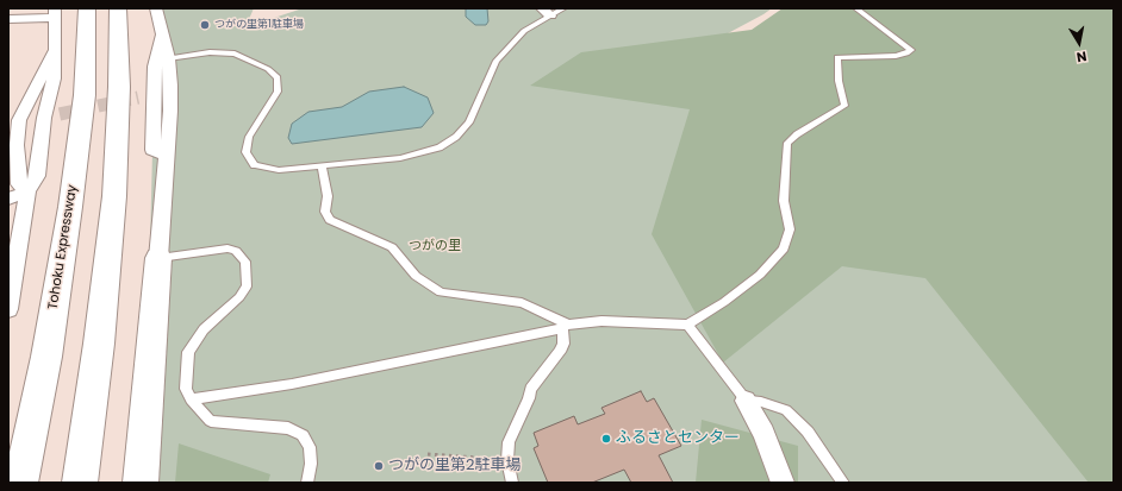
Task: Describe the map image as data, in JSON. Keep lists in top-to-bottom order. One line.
{"streets":{"main road":["Tohoku Expressway"]},"parks":["つがの里"],"places":["つがの里第1駐車場","ふるさとセンター","つがの里第2駐車場"],"north":"bottom"}
